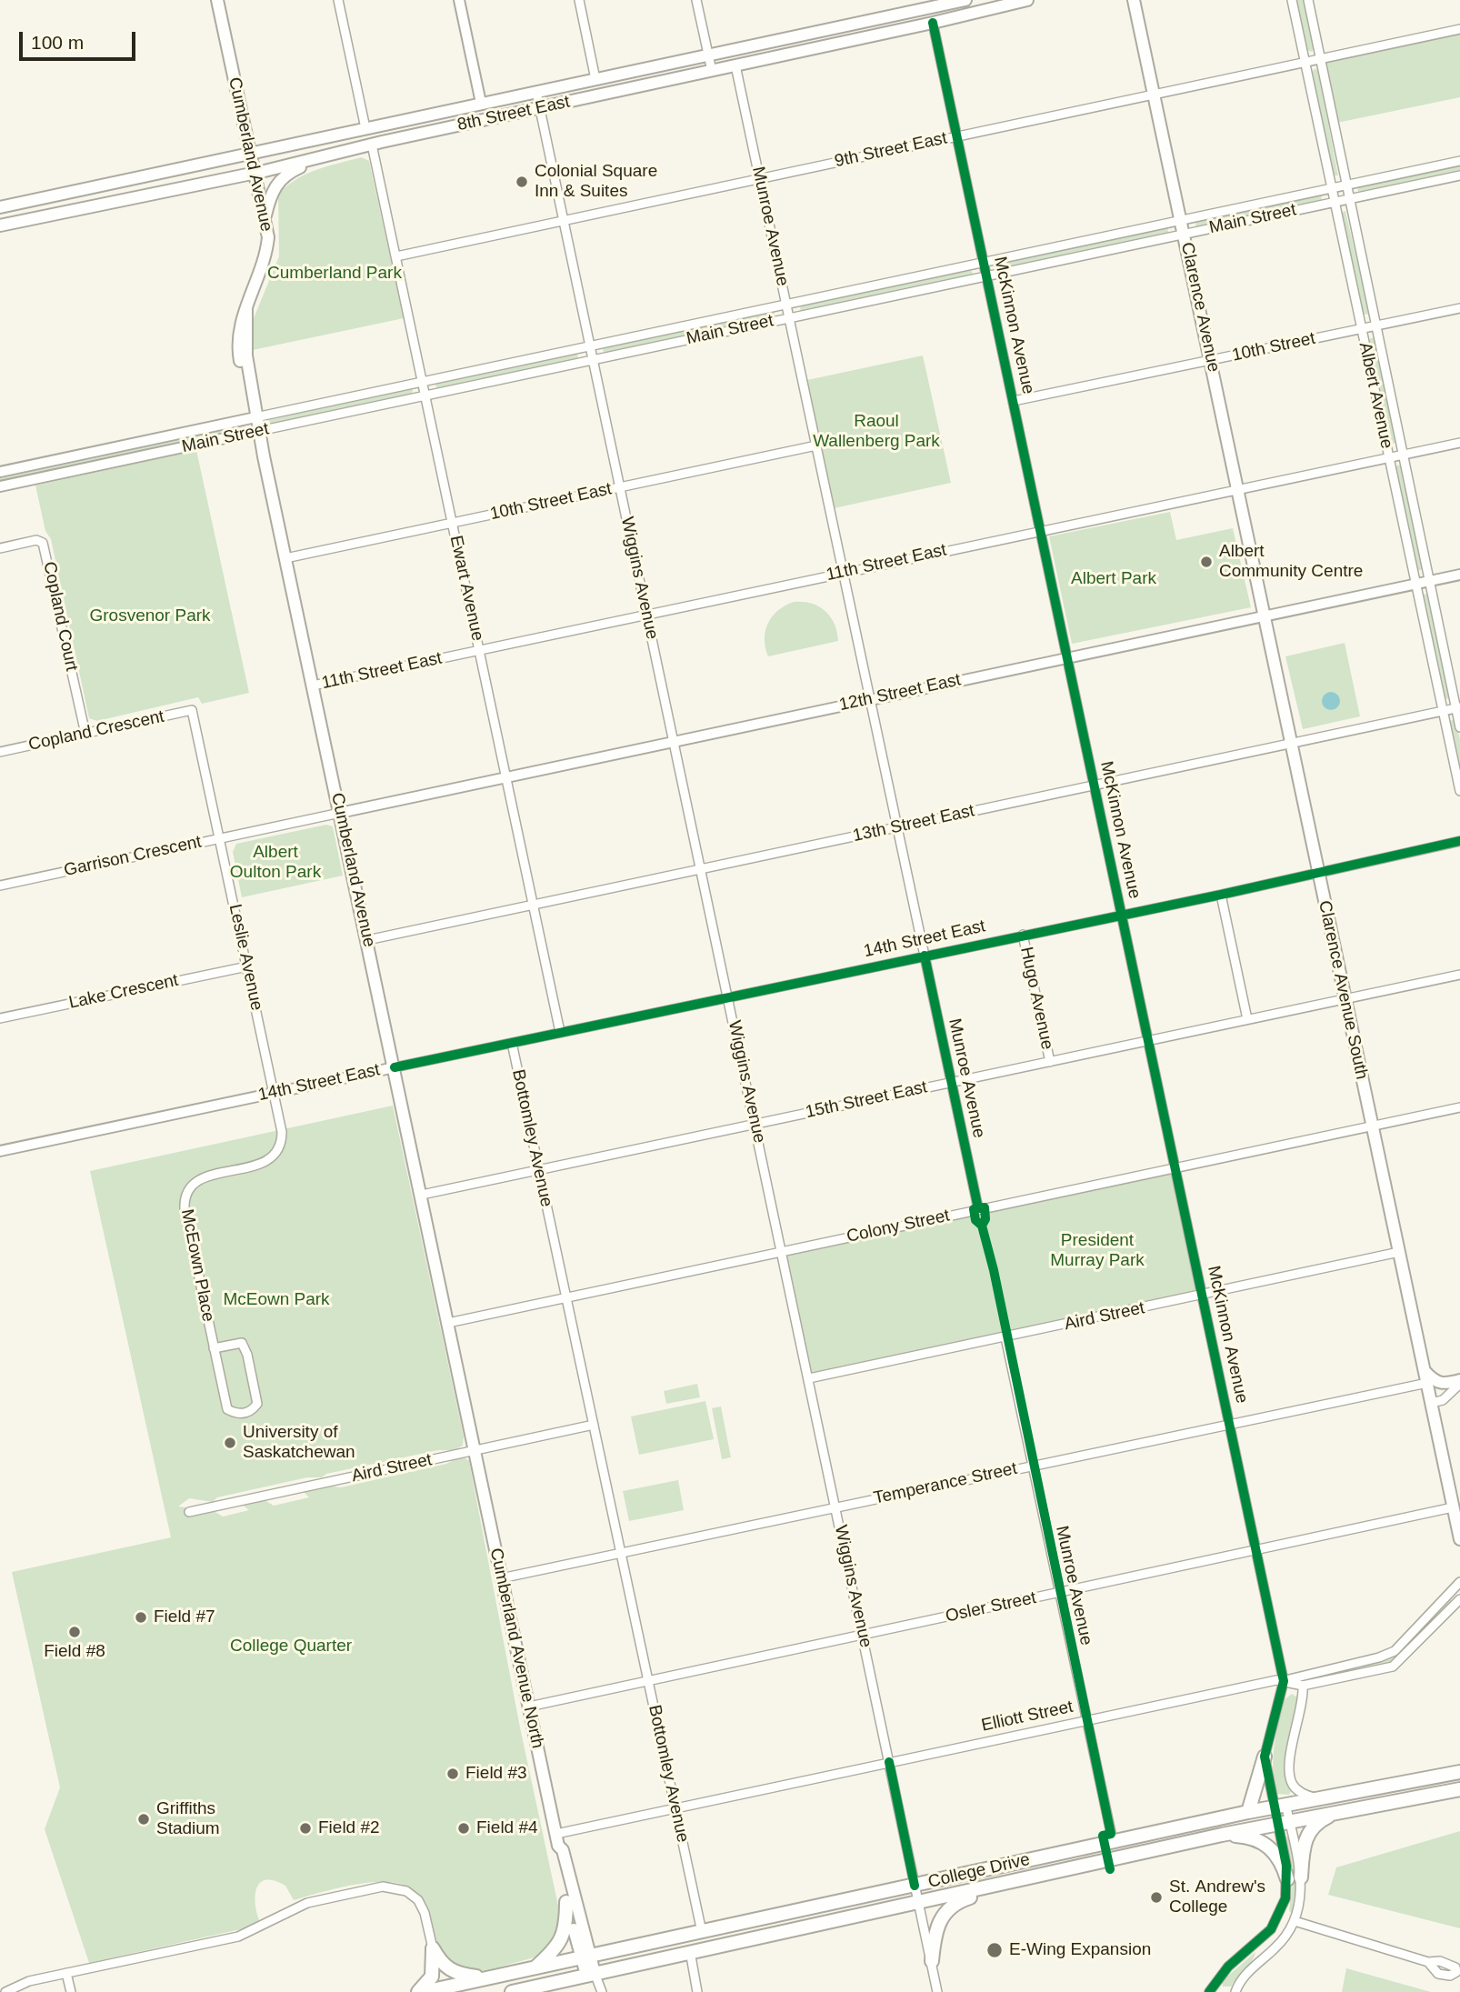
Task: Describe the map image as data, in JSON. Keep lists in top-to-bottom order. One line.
{"streets":{"main road":["8th Street East","Cumberland Avenue","Clarence Avenue","Clarence Avenue South","Cumberland Avenue North","College Drive"],"street":["9th Street East","Main Street","Munroe Avenue","McKinnon Avenue","10th Street","Albert Avenue","10th Street East","11th Street East","Wiggins Avenue","Ewart Avenue","Copland Court","12th Street East","Copland Crescent","13th Street East","Garrison Crescent","14th Street East","Leslie Avenue","Lake Crescent","Hugo Avenue","15th Street East","Bottomley Avenue","Colony Street","McEown Place","Aird Street","Temperance Street","Osler Street","Elliott Street"]},"crossings":[["8th Street East","Cumberland Avenue"],["8th Street East","Munroe Avenue"],["8th Street East","McKinnon Avenue"],["8th Street East","Wiggins Avenue"],["8th Street East","Ewart Avenue"],["9th Street East","Munroe Avenue"],["9th Street East","Clarence Avenue"],["9th Street East","McKinnon Avenue"],["9th Street East","Albert Avenue"],["9th Street East","Wiggins Avenue"],["9th Street East","Ewart Avenue"],["Cumberland Avenue","Main Street"],["Cumberland Avenue","10th Street East"],["Cumberland Avenue","11th Street East"],["Cumberland Avenue","12th Street East"],["Cumberland Avenue","13th Street East"],["Cumberland Avenue","Garrison Crescent"],["Cumberland Avenue","14th Street East"],["Cumberland Avenue","15th Street East"],["Cumberland Avenue","Colony Street"],["Cumberland Avenue","Cumberland Avenue North"],["Main Street","Munroe Avenue"],["Main Street","Clarence Avenue"],["Main Street","McKinnon Avenue"],["Main Street","Albert Avenue"],["Main Street","Wiggins Avenue"],["Main Street","Ewart Avenue"],["Munroe Avenue","10th Street East"],["Munroe Avenue","11th Street East"],["Munroe Avenue","12th Street East"],["Munroe Avenue","13th Street East"],["Munroe Avenue","14th Street East"],["Munroe Avenue","15th Street East"],["Munroe Avenue","Colony Street"],["Munroe Avenue","Aird Street"],["Munroe Avenue","Temperance Street"],["Munroe Avenue","Osler Street"],["Munroe Avenue","Elliott Street"],["Munroe Avenue","College Drive"],["Clarence Avenue","10th Street"],["Clarence Avenue","11th Street East"],["Clarence Avenue","12th Street East"],["Clarence Avenue","Clarence Avenue South"],["McKinnon Avenue","10th Street"],["McKinnon Avenue","11th Street East"],["McKinnon Avenue","12th Street East"],["McKinnon Avenue","13th Street East"],["McKinnon Avenue","14th Street East"],["McKinnon Avenue","15th Street East"],["McKinnon Avenue","Colony Street"],["McKinnon Avenue","Aird Street"],["McKinnon Avenue","Temperance Street"],["McKinnon Avenue","Osler Street"],["McKinnon Avenue","Elliott Street"],["10th Street","Albert Avenue"],["Albert Avenue","11th Street East"],["Albert Avenue","12th Street East"],["Albert Avenue","13th Street East"],["10th Street East","Wiggins Avenue"],["10th Street East","Ewart Avenue"],["11th Street East","Wiggins Avenue"],["11th Street East","Ewart Avenue"],["Wiggins Avenue","12th Street East"],["Wiggins Avenue","13th Street East"],["Wiggins Avenue","14th Street East"],["Wiggins Avenue","15th Street East"],["Wiggins Avenue","Colony Street"],["Wiggins Avenue","Aird Street"],["Wiggins Avenue","Temperance Street"],["Wiggins Avenue","Osler Street"],["Wiggins Avenue","Elliott Street"],["Wiggins Avenue","College Drive"],["Ewart Avenue","12th Street East"],["Ewart Avenue","13th Street East"],["Ewart Avenue","14th Street East"],["Copland Court","Copland Crescent"],["12th Street East","Garrison Crescent"],["12th Street East","Clarence Avenue South"],["Copland Crescent","Leslie Avenue"],["13th Street East","Clarence Avenue South"],["Garrison Crescent","Leslie Avenue"],["14th Street East","Leslie Avenue"],["14th Street East","Clarence Avenue South"],["14th Street East","Hugo Avenue"],["14th Street East","Bottomley Avenue"],["14th Street East","McEown Place"],["Leslie Avenue","Lake Crescent"],["Leslie Avenue","McEown Place"],["Clarence Avenue South","15th Street East"],["Clarence Avenue South","Colony Street"],["Clarence Avenue South","Aird Street"],["Hugo Avenue","15th Street East"],["15th Street East","Bottomley Avenue"],["Bottomley Avenue","Colony Street"],["Bottomley Avenue","Aird Street"],["Bottomley Avenue","Temperance Street"],["Bottomley Avenue","Osler Street"],["Bottomley Avenue","Elliott Street"],["Bottomley Avenue","College Drive"],["Colony Street","Cumberland Avenue North"],["Aird Street","Cumberland Avenue North"],["Temperance Street","Cumberland Avenue North"],["Osler Street","Cumberland Avenue North"],["Cumberland Avenue North","Elliott Street"],["Cumberland Avenue North","College Drive"]],"parks":["Cumberland Park","Raoul Wallenberg Park","Albert Park","Grosvenor Park","Albert Oulton Park","President Murray Park","McEown Park","College Quarter"],"places":["Colonial Square Inn & Suites","Albert Community Centre","University of Saskatchewan","Field #7","Field #8","Field #3","Griffiths Stadium","Field #2","Field #4","St. Andrew's College","E-Wing Expansion"],"scale_bar":"100 m"}
